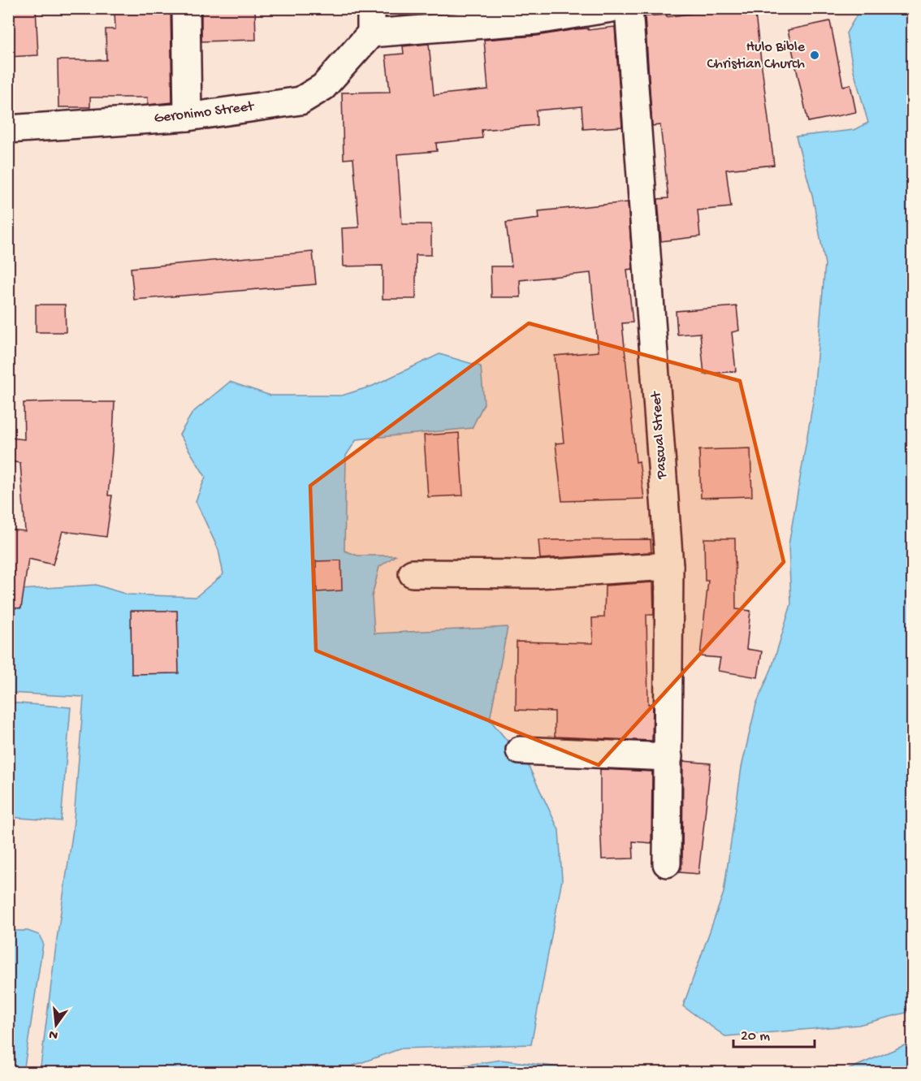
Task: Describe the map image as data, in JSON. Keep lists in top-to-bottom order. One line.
{"streets":{"street":["Geronimo Street","Pascual Street"]},"places":["Hulo Bible Christian Church"],"scale_bar":"20 m","north":"bottom"}
